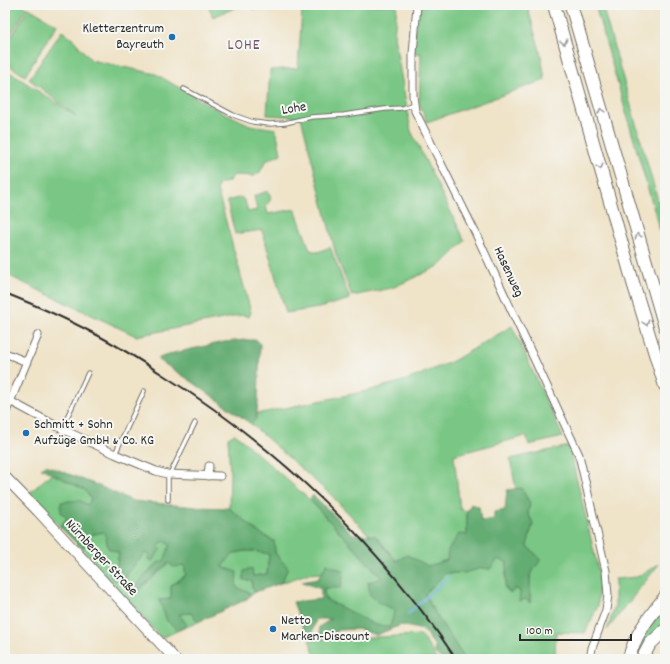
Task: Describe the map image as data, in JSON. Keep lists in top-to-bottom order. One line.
{"streets":{"main road":["Nürnberger Straße"],"street":["Hasenweg"],"lane":["Lohe"]},"crossings":[["Lohe","Hasenweg"]],"districts":["LOHE"],"places":["Kletterzentrum Bayreuth","Schmitt + Sohn Aufzüge GmbH & Co. KG","Netto Marken-Discount"],"scale_bar":"100 m"}
